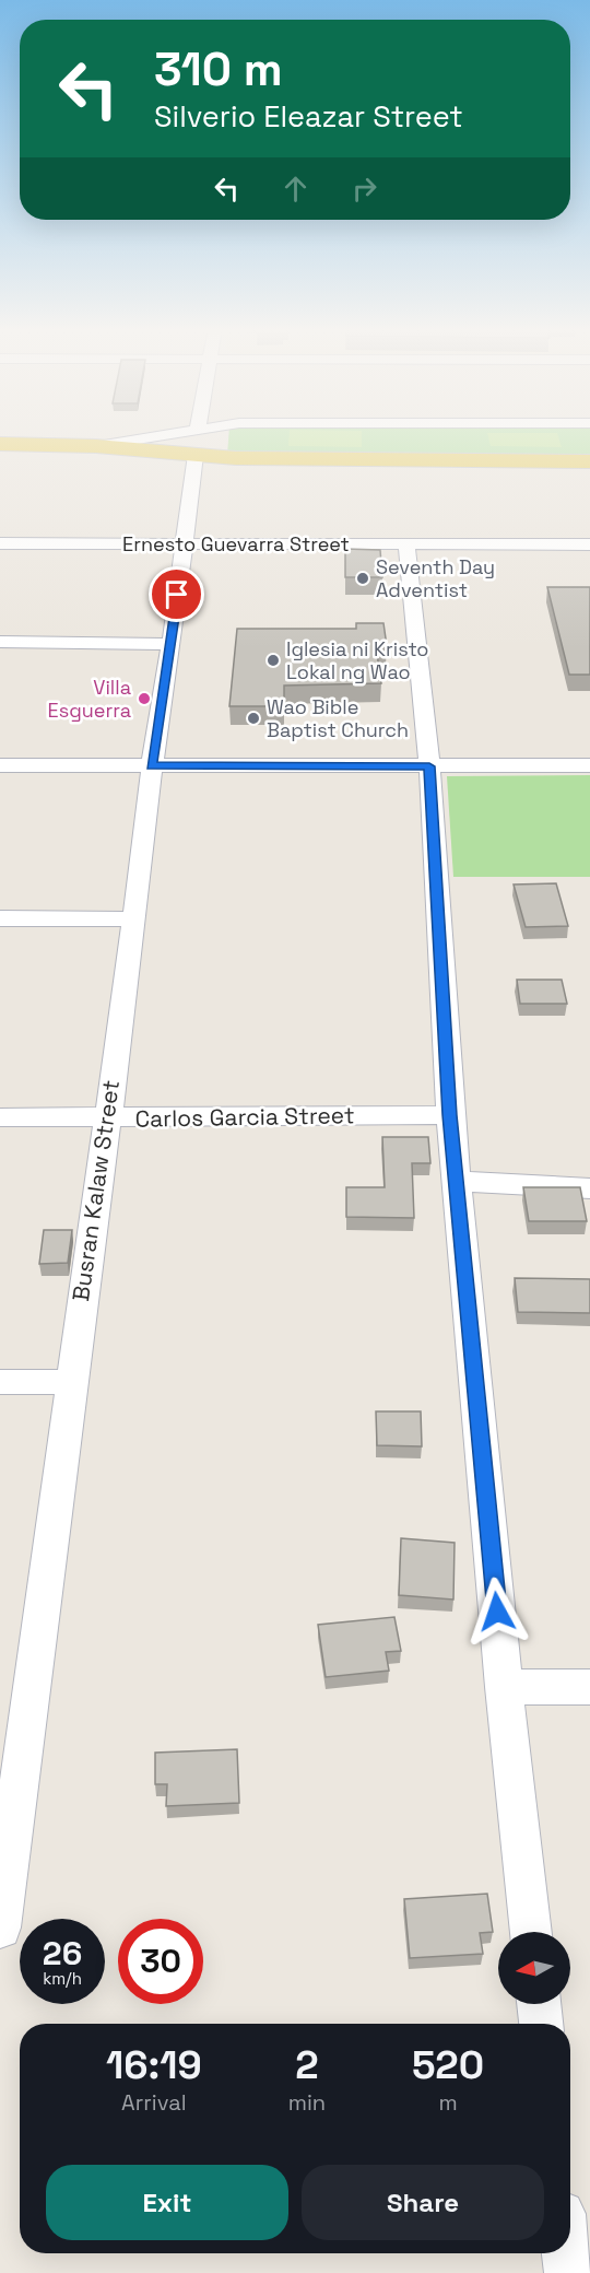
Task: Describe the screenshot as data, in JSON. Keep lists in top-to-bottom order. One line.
{"streets":{"street":["Ernesto Guevarra Street","Carlos Garcia Street","Busran Kalaw Street"]},"crossings":[["Ernesto Guevarra Street","Busran Kalaw Street"],["Carlos Garcia Street","Busran Kalaw Street"]],"places":["Seventh Day Adventist","Iglesia ni Kristo Lokal ng Wao","Villa Esguerra","Wao Bible Baptist Church"],"north":"left","page":{"turn":["310 m","Silverio Eleazar Street"],"speed":"26 km/h","limit":"30","eta":["16:19","Arrival","2","min","520","m"],"buttons":["Exit","Share"]}}
